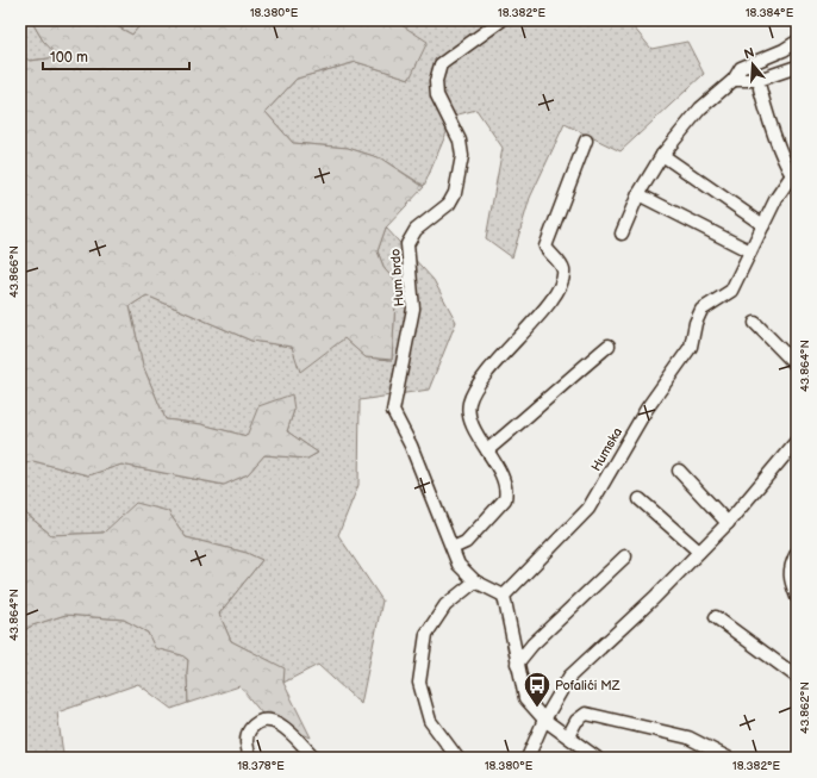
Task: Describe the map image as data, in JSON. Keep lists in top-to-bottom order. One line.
{"streets":{"street":["Hum brdo","Humska"]},"crossings":[["Hum brdo","Humska"]],"places":{"bus stop":["Pofalići MZ"]},"scale_bar":"100 m","north":"top","coordinates":["18.380°E","18.382°E","18.384°E","43.866°N","43.864°N","43.862°N","18.378°E"]}
